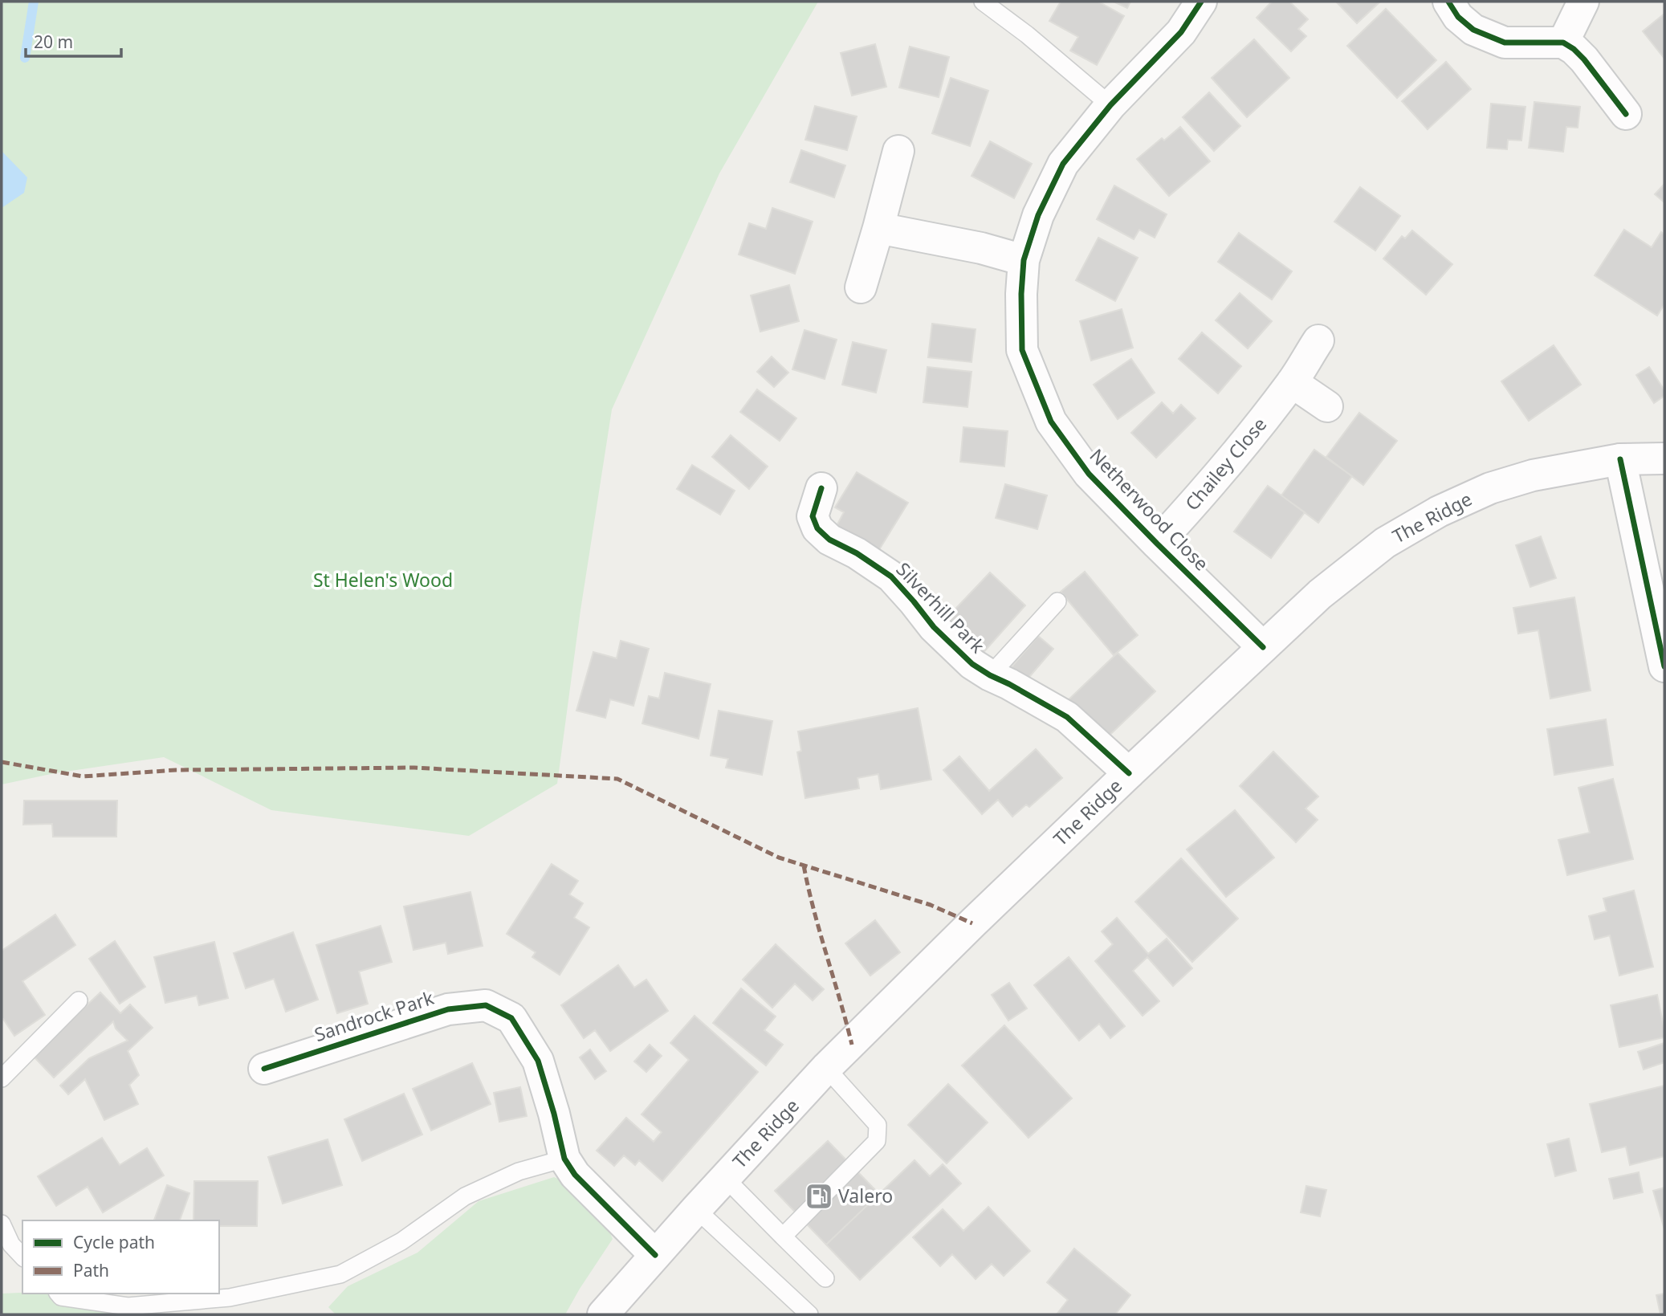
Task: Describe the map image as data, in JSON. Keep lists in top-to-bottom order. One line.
{"streets":{"street":["Chailey Close","Netherwood Close","The Ridge","Silverhill Park","Sandrock Park"]},"crossings":[["Chailey Close","Netherwood Close"],["Netherwood Close","The Ridge"],["The Ridge","Silverhill Park"],["The Ridge","Sandrock Park"]],"parks":["St Helen's Wood"],"places":{"fuel station":["Valero"]},"legend":["Cycle path","Path"],"scale_bar":"20 m"}
